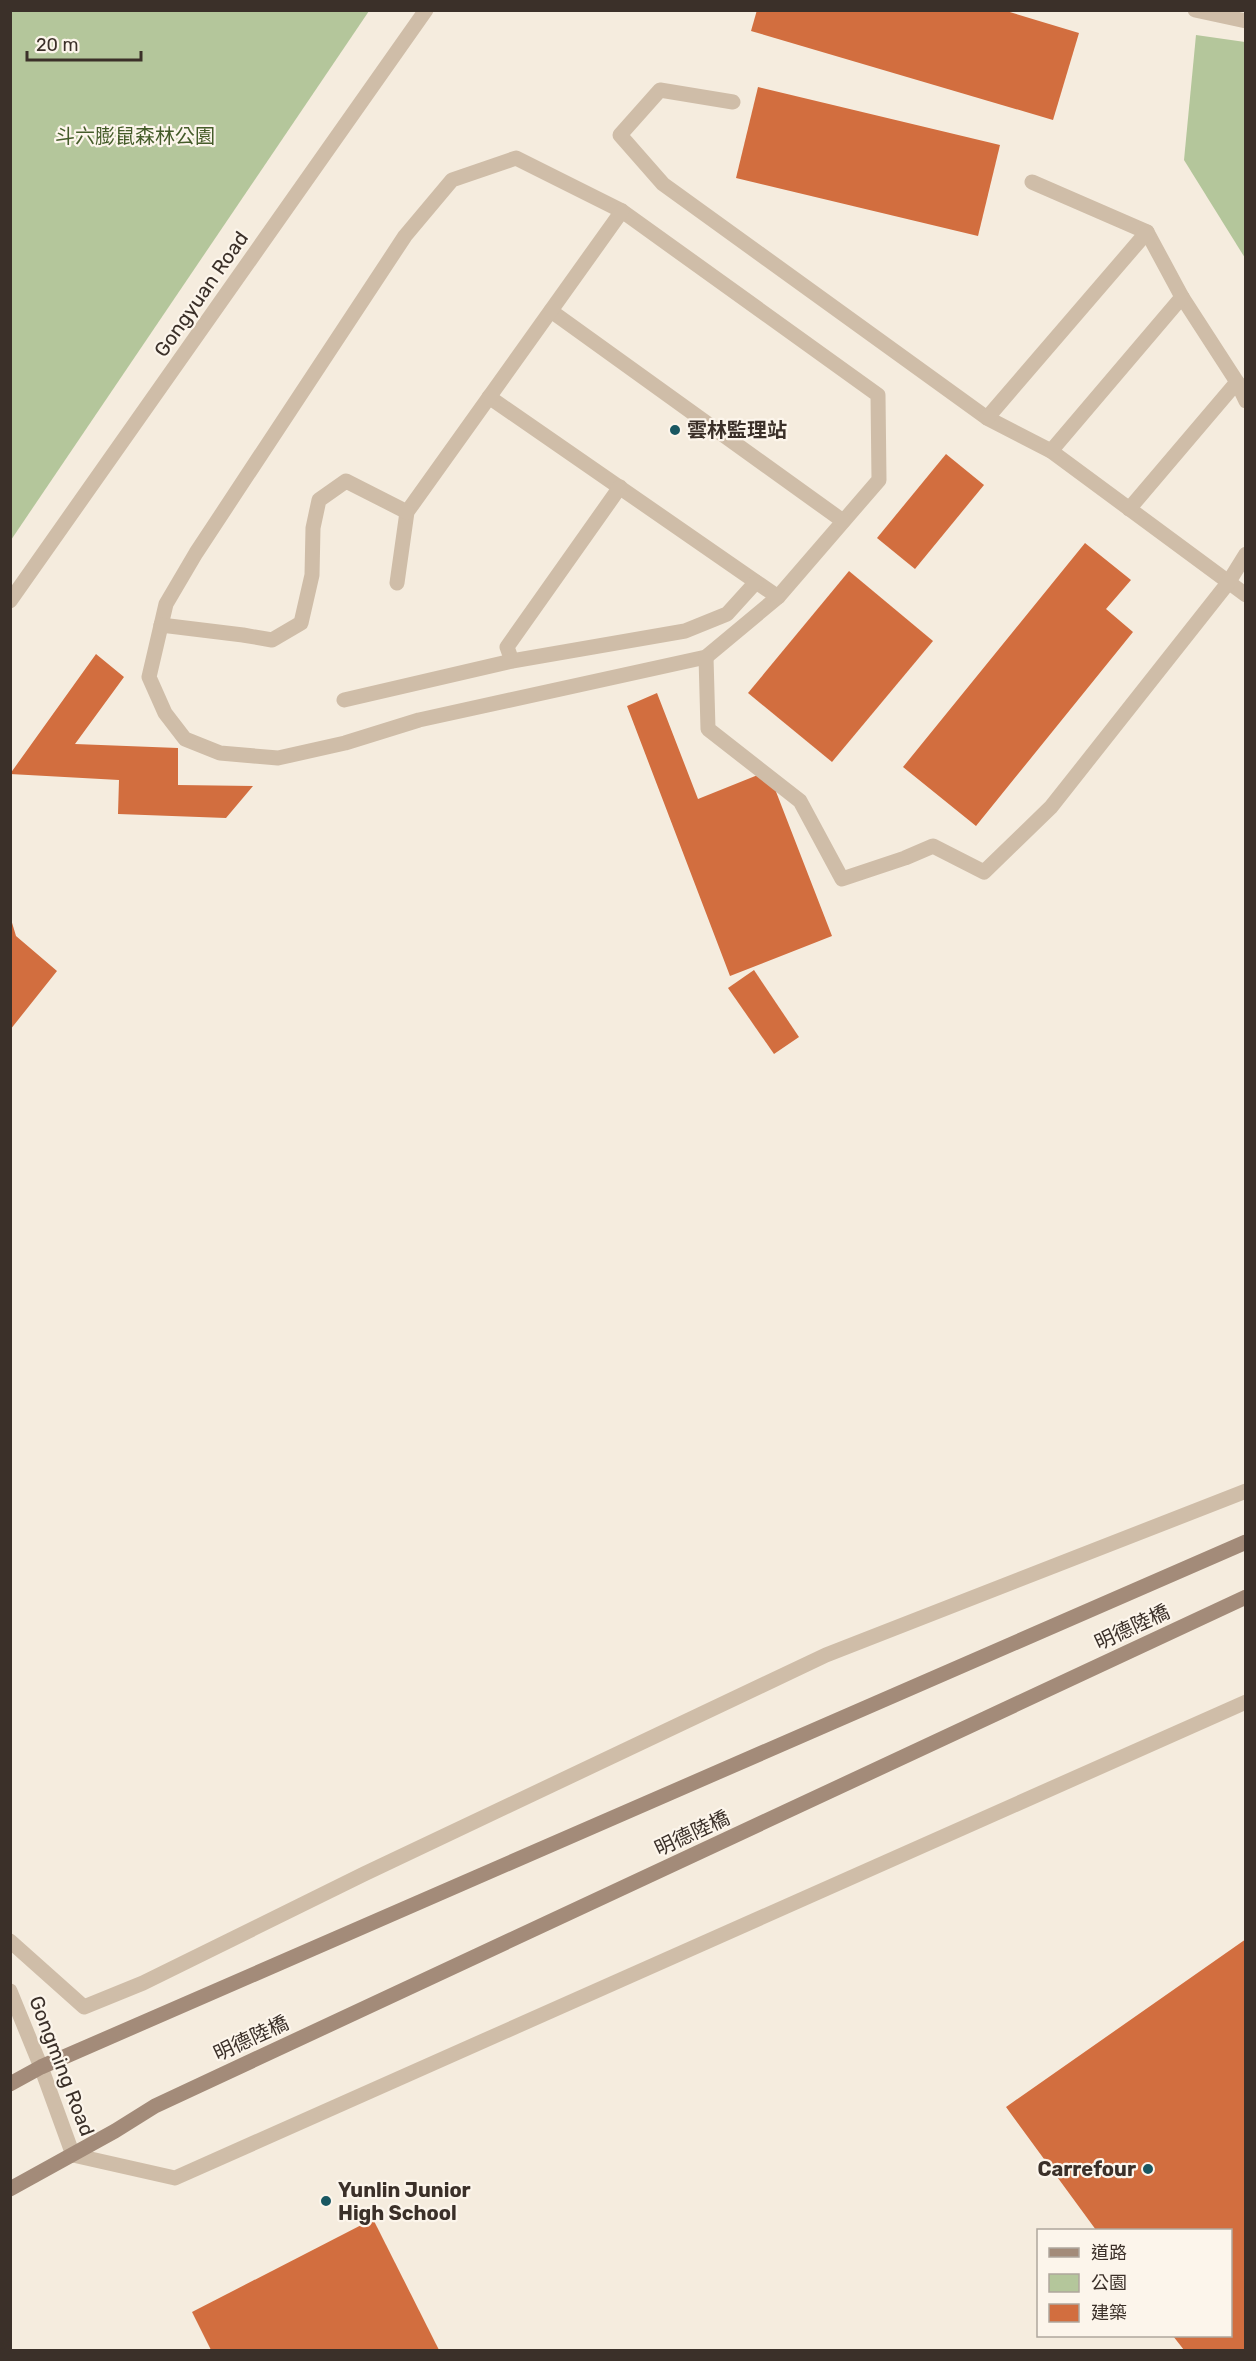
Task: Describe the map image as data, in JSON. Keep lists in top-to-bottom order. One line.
{"streets":{"main road":["明德陸橋"],"street":["Gongyuan Road","Gongming Road"]},"crossings":[["明德陸橋","Gongming Road"]],"parks":["斗六膨鼠森林公園"],"places":["雲林監理站","Carrefour","Yunlin Junior High School"],"legend":["道路","公園","建築"],"scale_bar":"20 m"}
